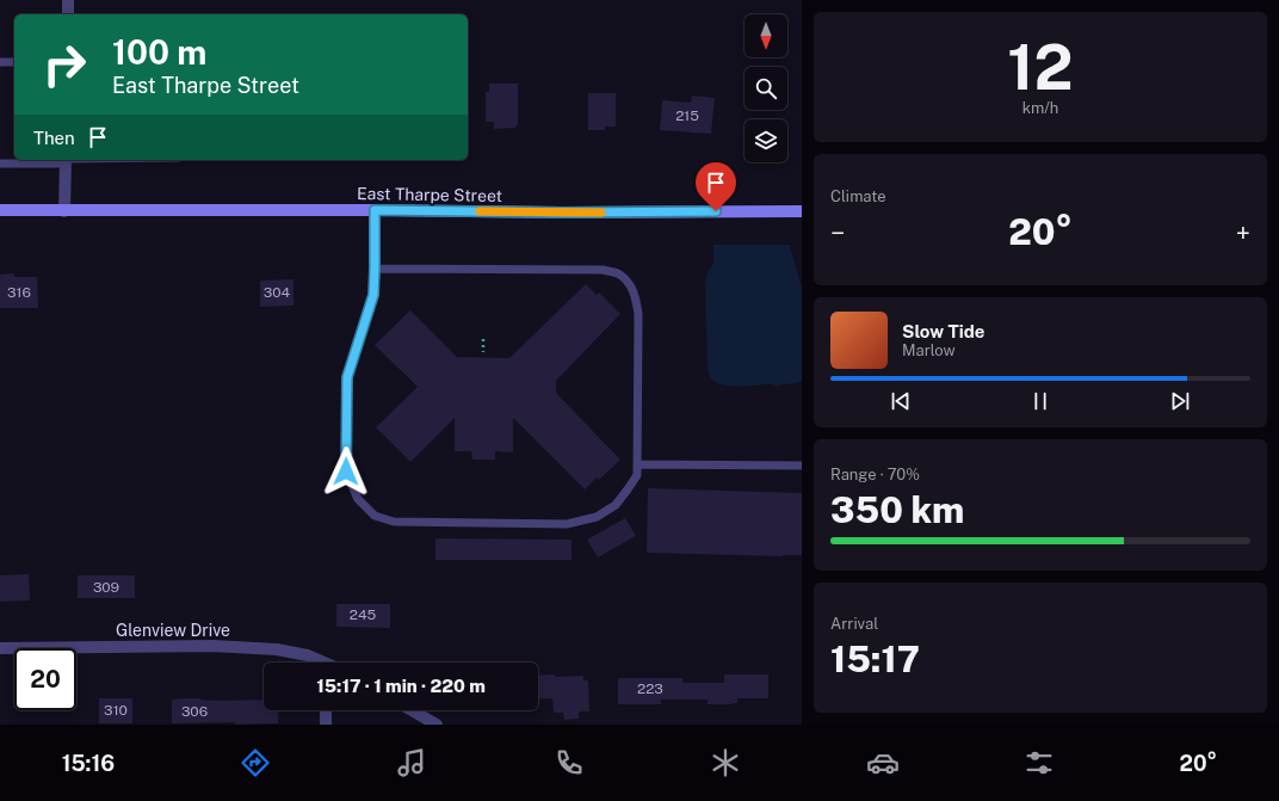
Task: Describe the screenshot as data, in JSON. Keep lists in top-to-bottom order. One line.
{"streets":{"main road":["East Tharpe Street"],"street":["Glenview Drive"]},"house_numbers":["215","316","304","309","245","223","310","306"],"north":"bottom","page":{"tile":[["12","km/h"],"Climate",["Range · 70%","350 km"],["Arrival","15:17"]],"turn":["100 m","East Tharpe Street"],"then":"Then","heat":["−","20°","+"],"song":["Slow Tide","Marlow"],"limit":"20","trip":"15:17 · 1 min · 220 m","tabs":["15:16","20°"]}}
